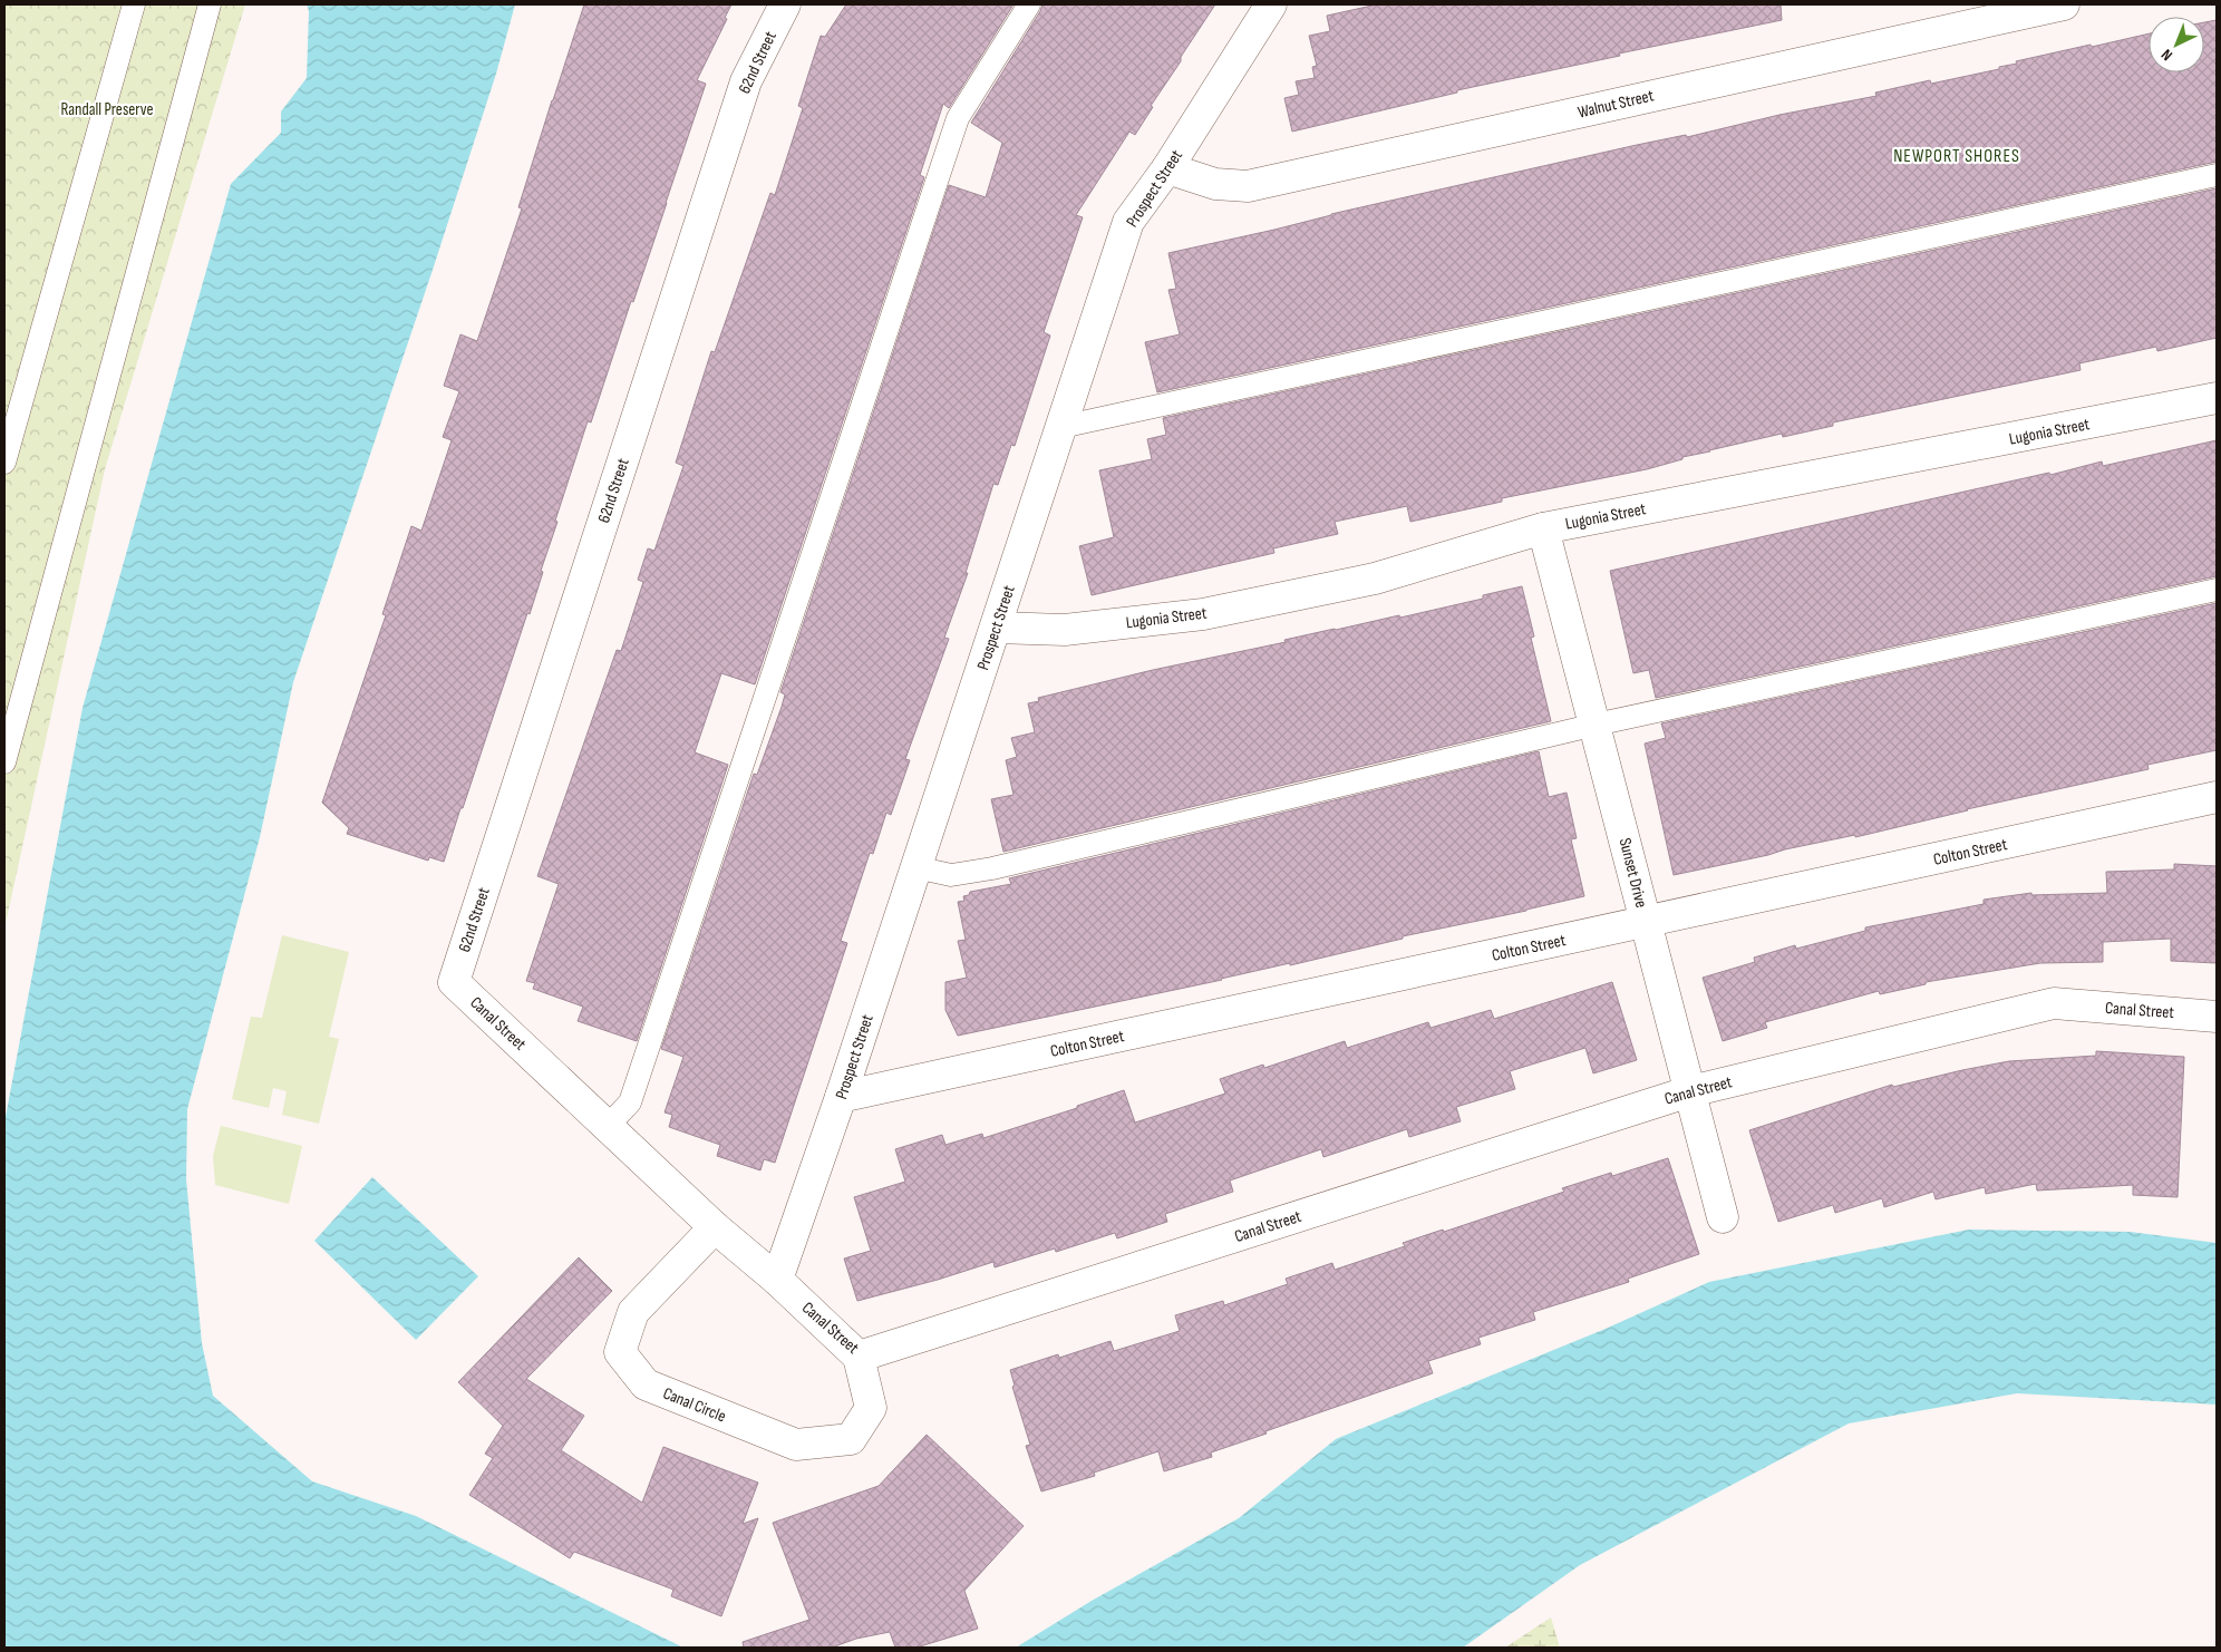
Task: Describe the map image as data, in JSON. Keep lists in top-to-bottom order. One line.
{"streets":{"street":["62nd Street","Walnut Street","Prospect Street","Lugonia Street","Colton Street","Sunset Drive","Canal Street","Canal Circle"]},"crossings":[["62nd Street","Canal Street"],["Walnut Street","Prospect Street"],["Prospect Street","Lugonia Street"],["Prospect Street","Colton Street"],["Prospect Street","Canal Street"],["Lugonia Street","Sunset Drive"],["Colton Street","Sunset Drive"],["Sunset Drive","Canal Street"],["Canal Street","Canal Circle"]],"districts":["NEWPORT SHORES"],"parks":["Randall Preserve"],"north":"bottom left"}
